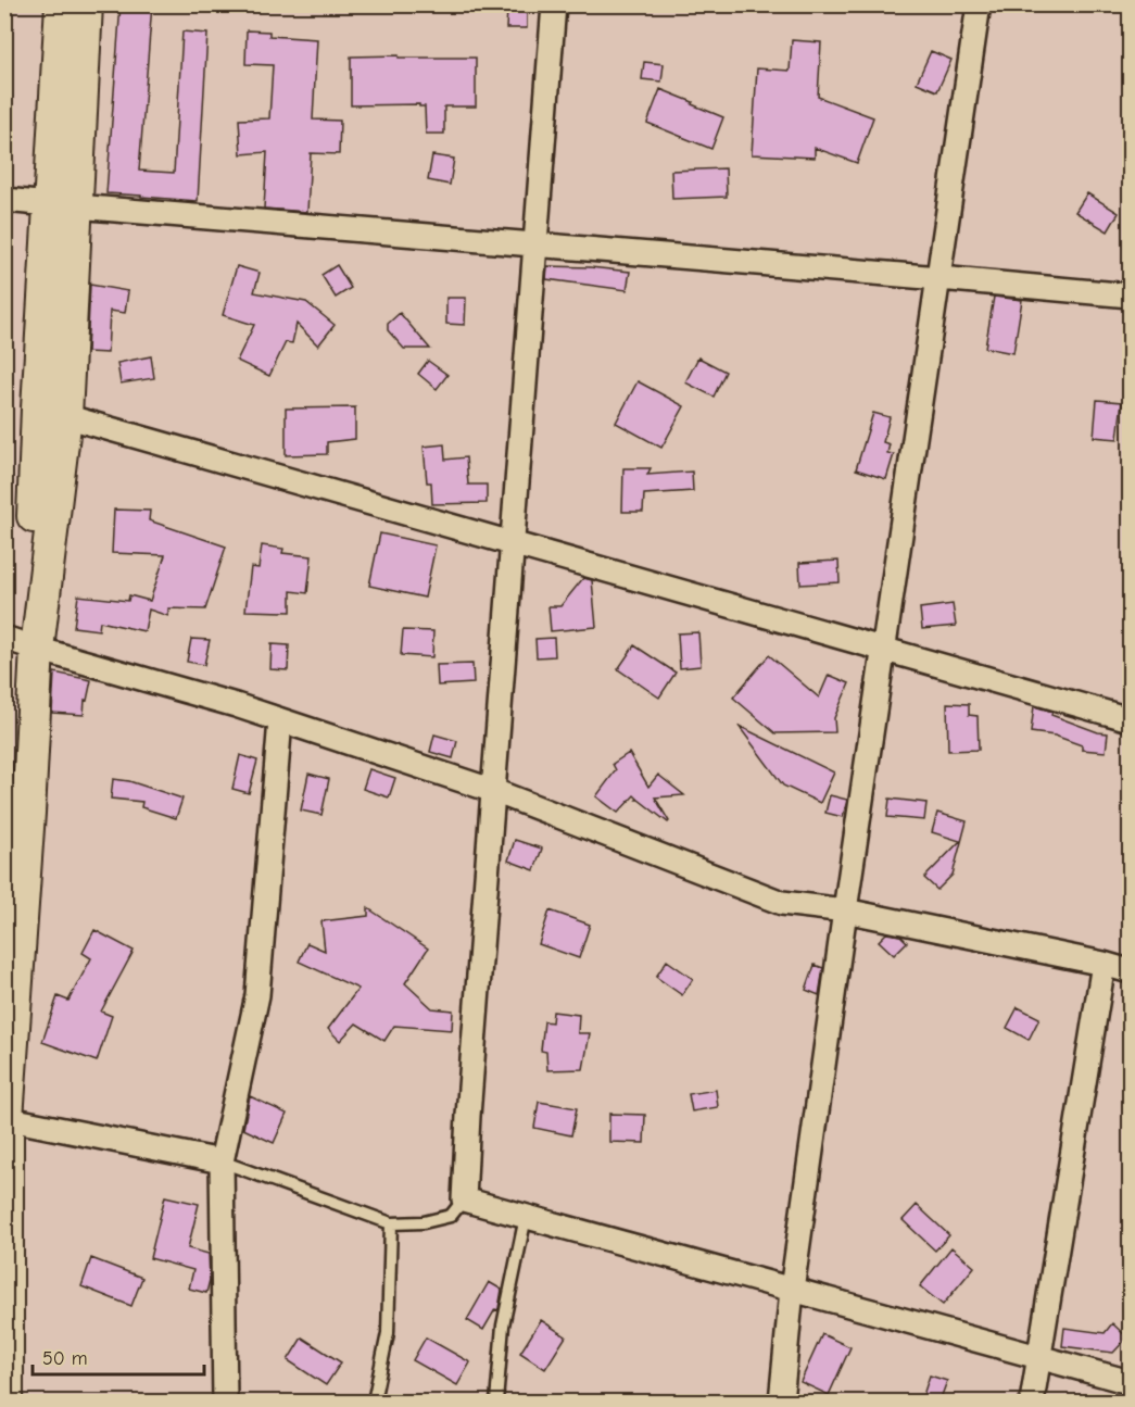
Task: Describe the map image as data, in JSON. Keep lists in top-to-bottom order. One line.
{"scale_bar":"50 m"}
